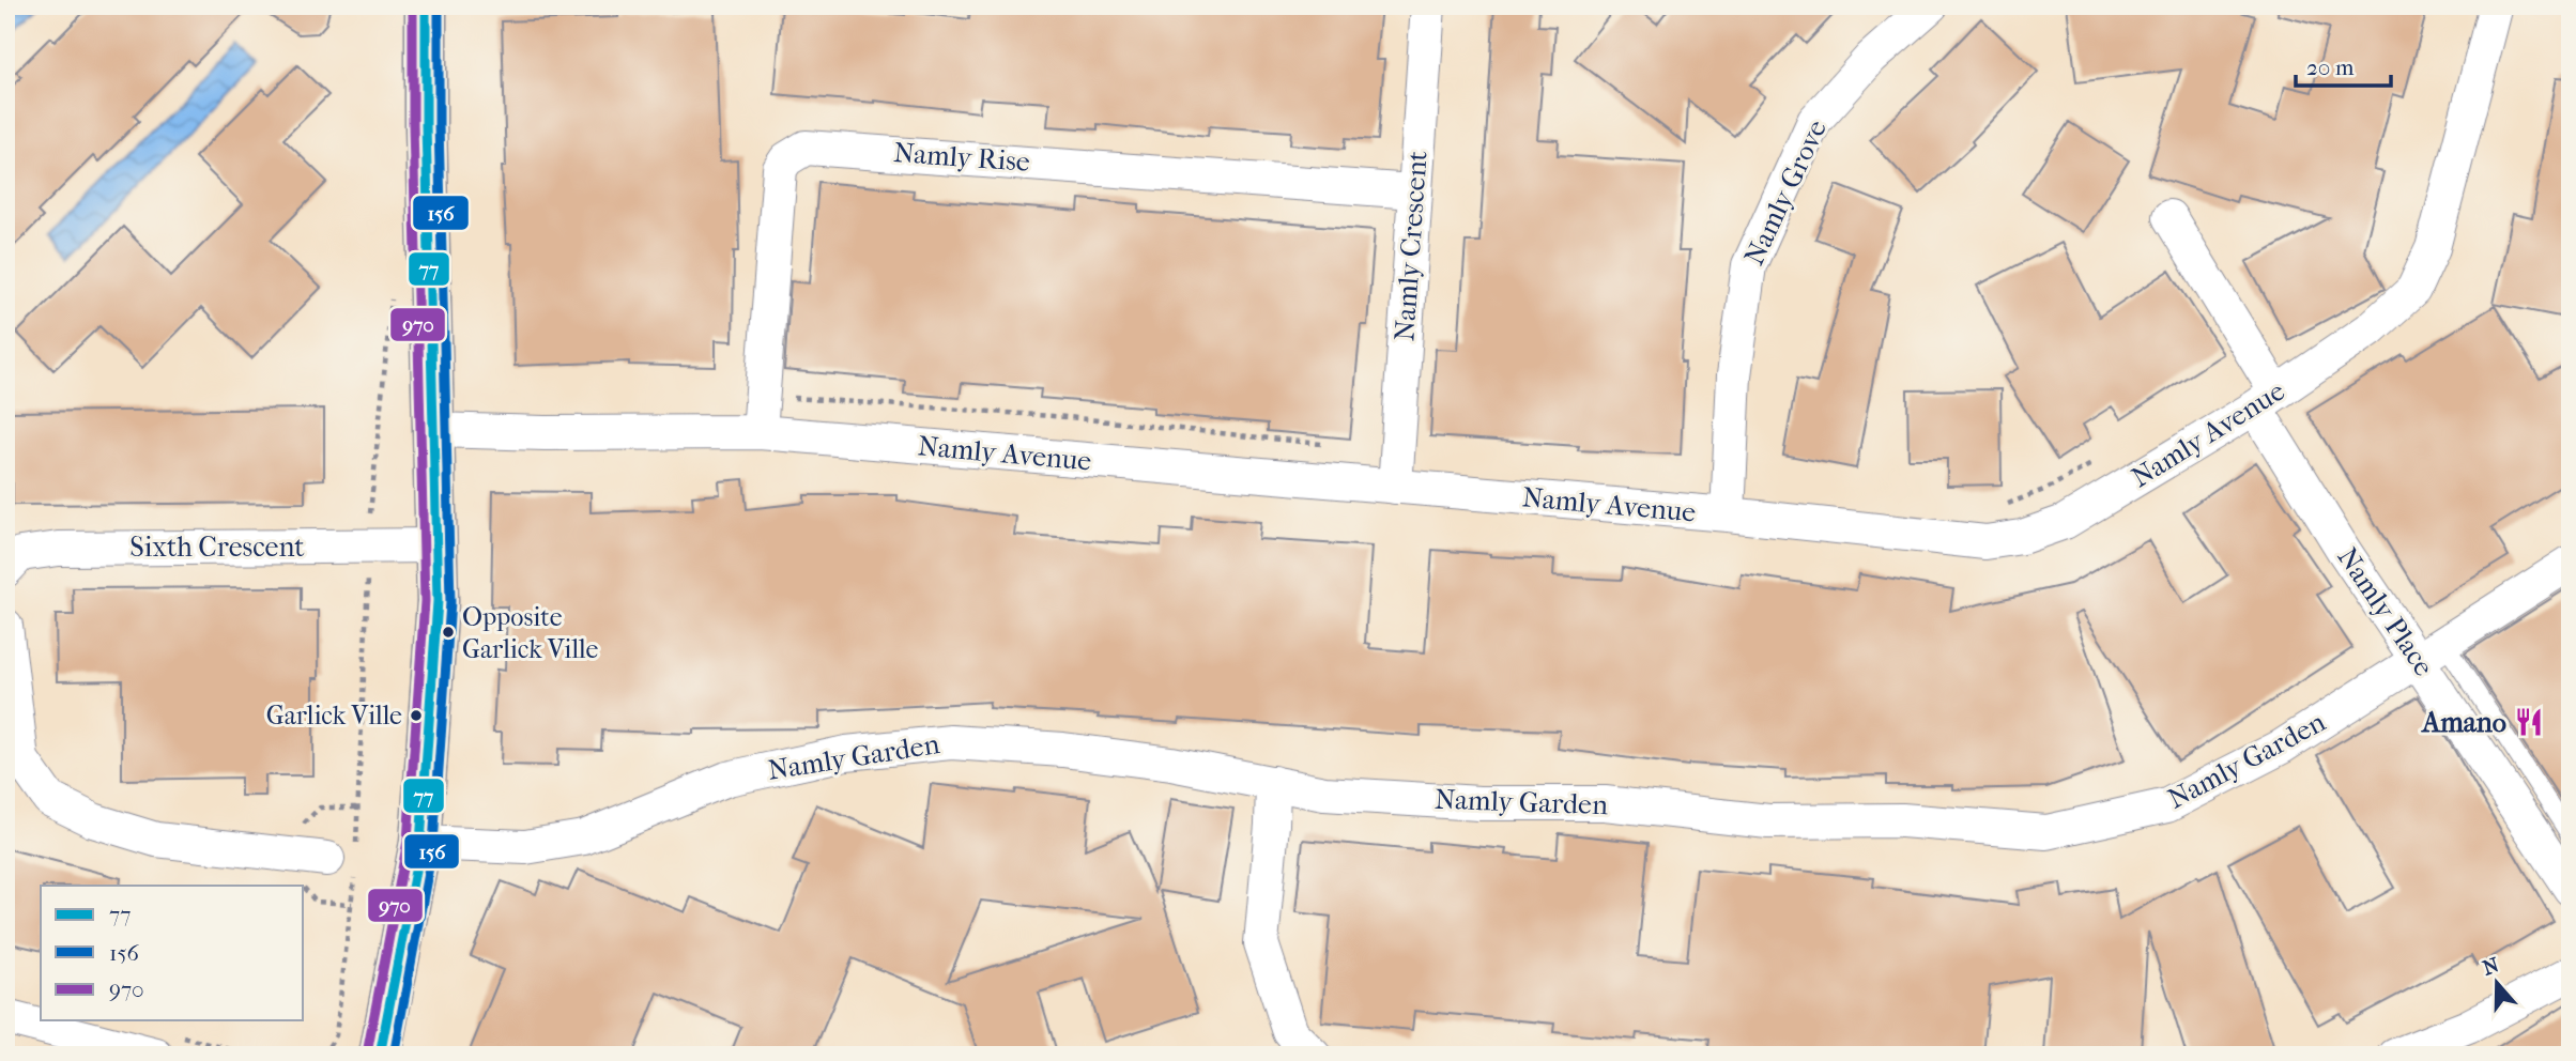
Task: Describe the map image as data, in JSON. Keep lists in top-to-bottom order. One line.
{"streets":{"street":["Namly Rise","Namly Grove","Namly Crescent","Namly Avenue","Sixth Crescent","Namly Place","Namly Garden"]},"crossings":[["Namly Rise","Namly Crescent"],["Namly Rise","Namly Avenue"],["Namly Grove","Namly Avenue"],["Namly Crescent","Namly Avenue"],["Namly Avenue","Namly Place"],["Namly Place","Namly Garden"]],"places":{"other":["Opposite Garlick Ville","Garlick Ville"],"restaurant":["Amano"]},"lines":["transit line 77","transit line 156","transit line 970"],"legend":["77","156","970"],"scale_bar":"20 m","north":"top"}
